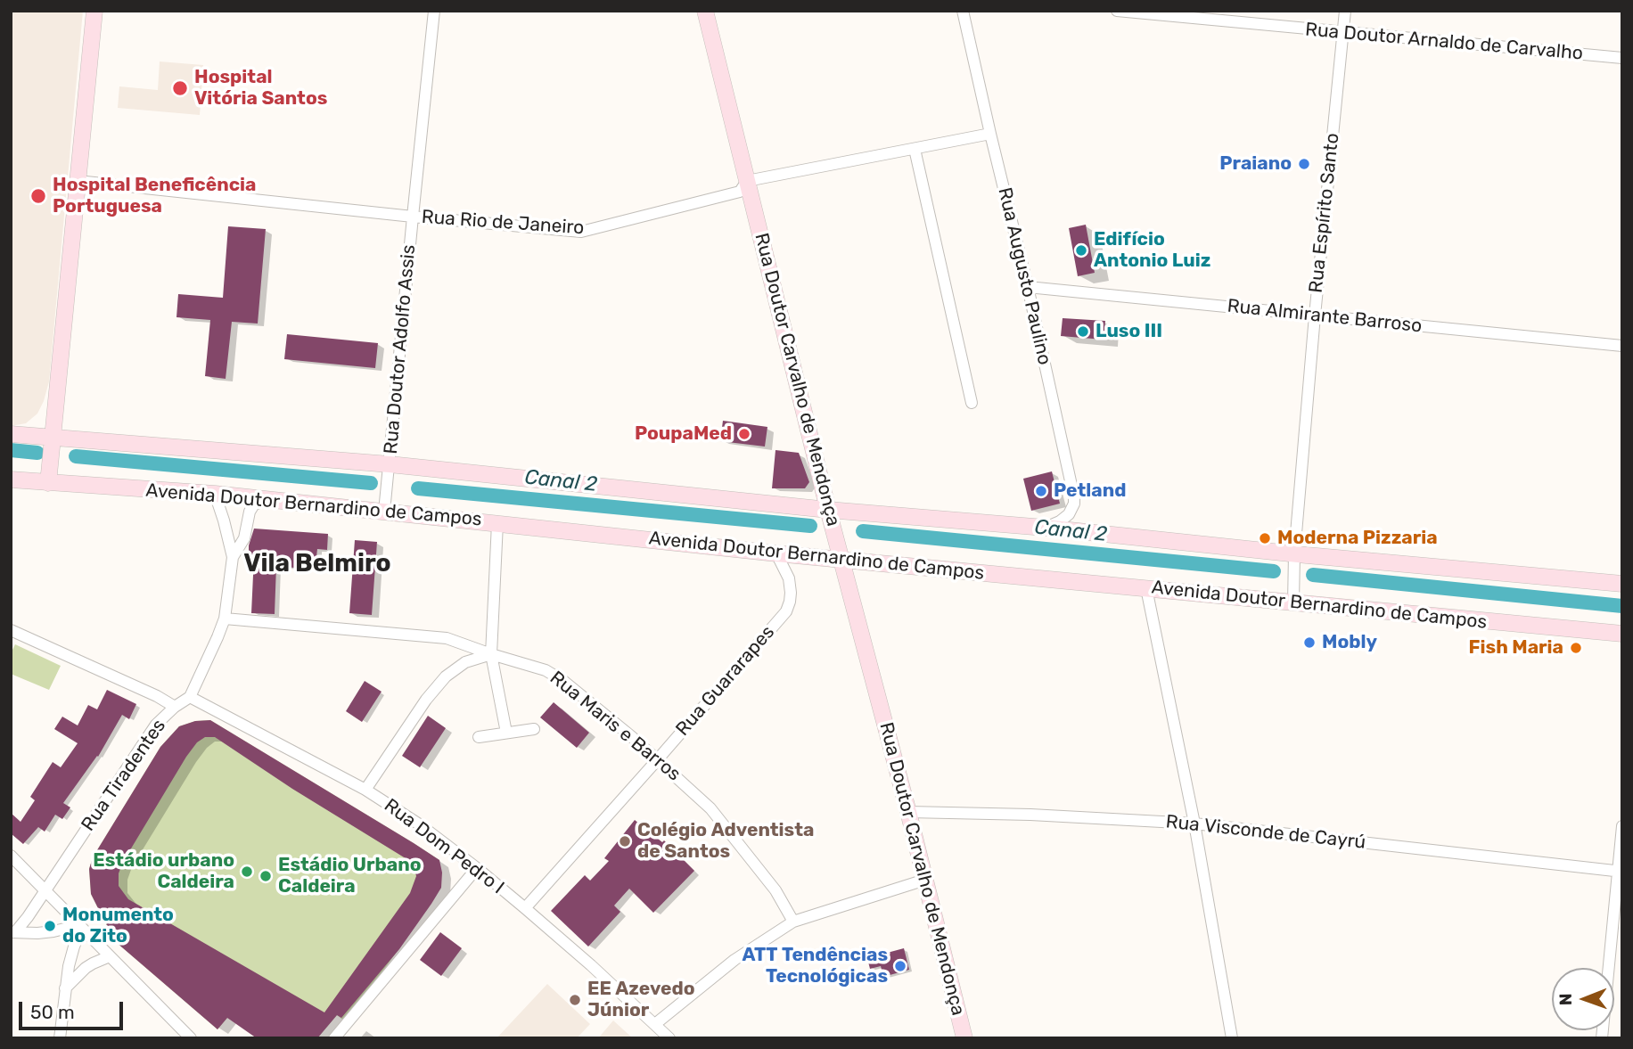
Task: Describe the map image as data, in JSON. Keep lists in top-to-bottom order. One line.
{"streets":{"main road":["Rua Doutor Carvalho de Mendonça","Avenida Doutor Bernardino de Campos"],"street":["Rua Doutor Arnaldo de Carvalho","Rua Espírito Santo","Rua Rio de Janeiro","Rua Augusto Paulino","Rua Almirante Barroso","Rua Doutor Adolfo Assis","Rua Guararapes","Rua Maris e Barros","Rua Tiradentes","Rua Visconde de Cayrú","Rua Dom Pedro I"]},"crossings":[["Rua Doutor Arnaldo de Carvalho","Rua Espírito Santo"],["Rua Espírito Santo","Rua Almirante Barroso"],["Rua Espírito Santo","Avenida Doutor Bernardino de Campos"],["Rua Rio de Janeiro","Rua Augusto Paulino"],["Rua Rio de Janeiro","Rua Doutor Adolfo Assis"],["Rua Rio de Janeiro","Rua Doutor Carvalho de Mendonça"],["Rua Augusto Paulino","Rua Almirante Barroso"],["Rua Doutor Adolfo Assis","Avenida Doutor Bernardino de Campos"],["Rua Doutor Carvalho de Mendonça","Avenida Doutor Bernardino de Campos"],["Rua Doutor Carvalho de Mendonça","Rua Visconde de Cayrú"],["Avenida Doutor Bernardino de Campos","Rua Guararapes"],["Rua Guararapes","Rua Maris e Barros"],["Rua Guararapes","Rua Dom Pedro I"],["Rua Tiradentes","Rua Dom Pedro I"]],"districts":["Vila Belmiro"],"water":["Canal 2"],"places":["Hospital Vitória Santos","Praiano","Hospital Beneficência Portuguesa","Edifício Antonio Luiz","Luso III","PoupaMed","Petland","Moderna Pizzaria","Mobly","Fish Maria","Colégio Adventista de Santos","Estádio urbano Caldeira","Estádio Urbano Caldeira","Monumento do Zito","ATT Tendências Tecnológicas","EE Azevedo Júnior"],"scale_bar":"50 m","north":"left"}
